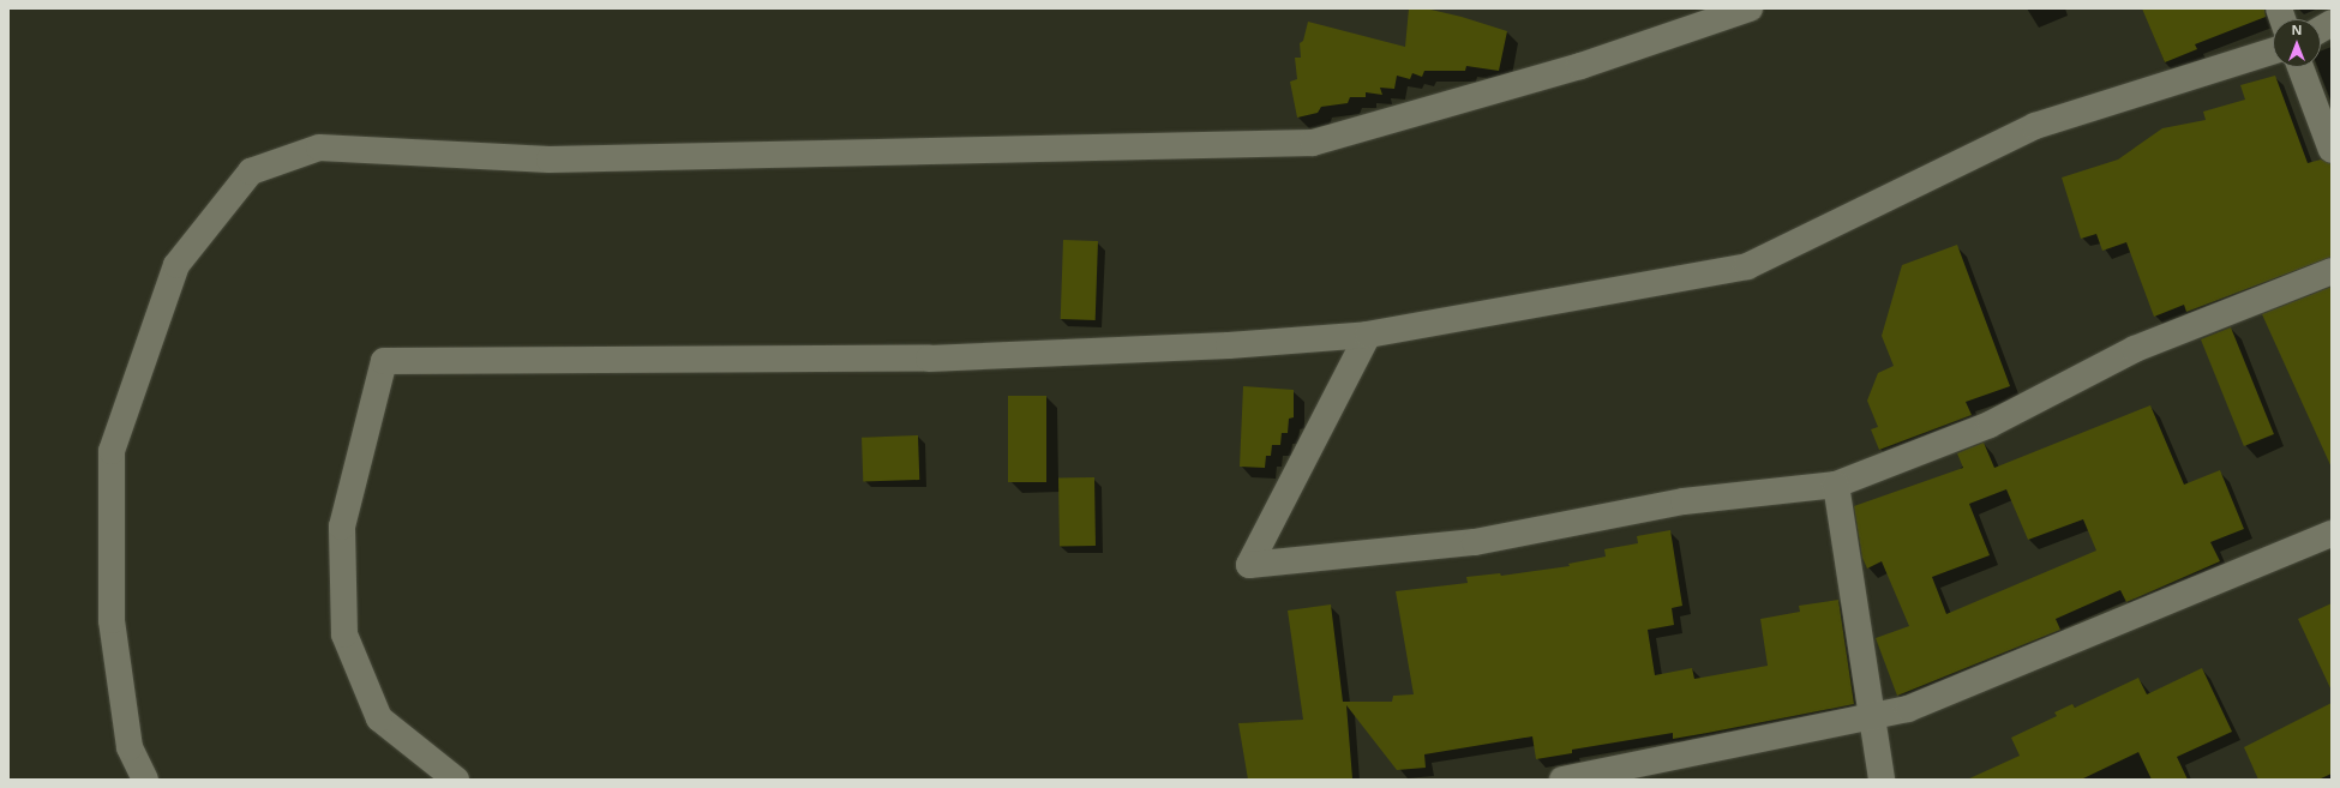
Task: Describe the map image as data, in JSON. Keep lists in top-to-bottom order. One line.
{"north":"top"}
